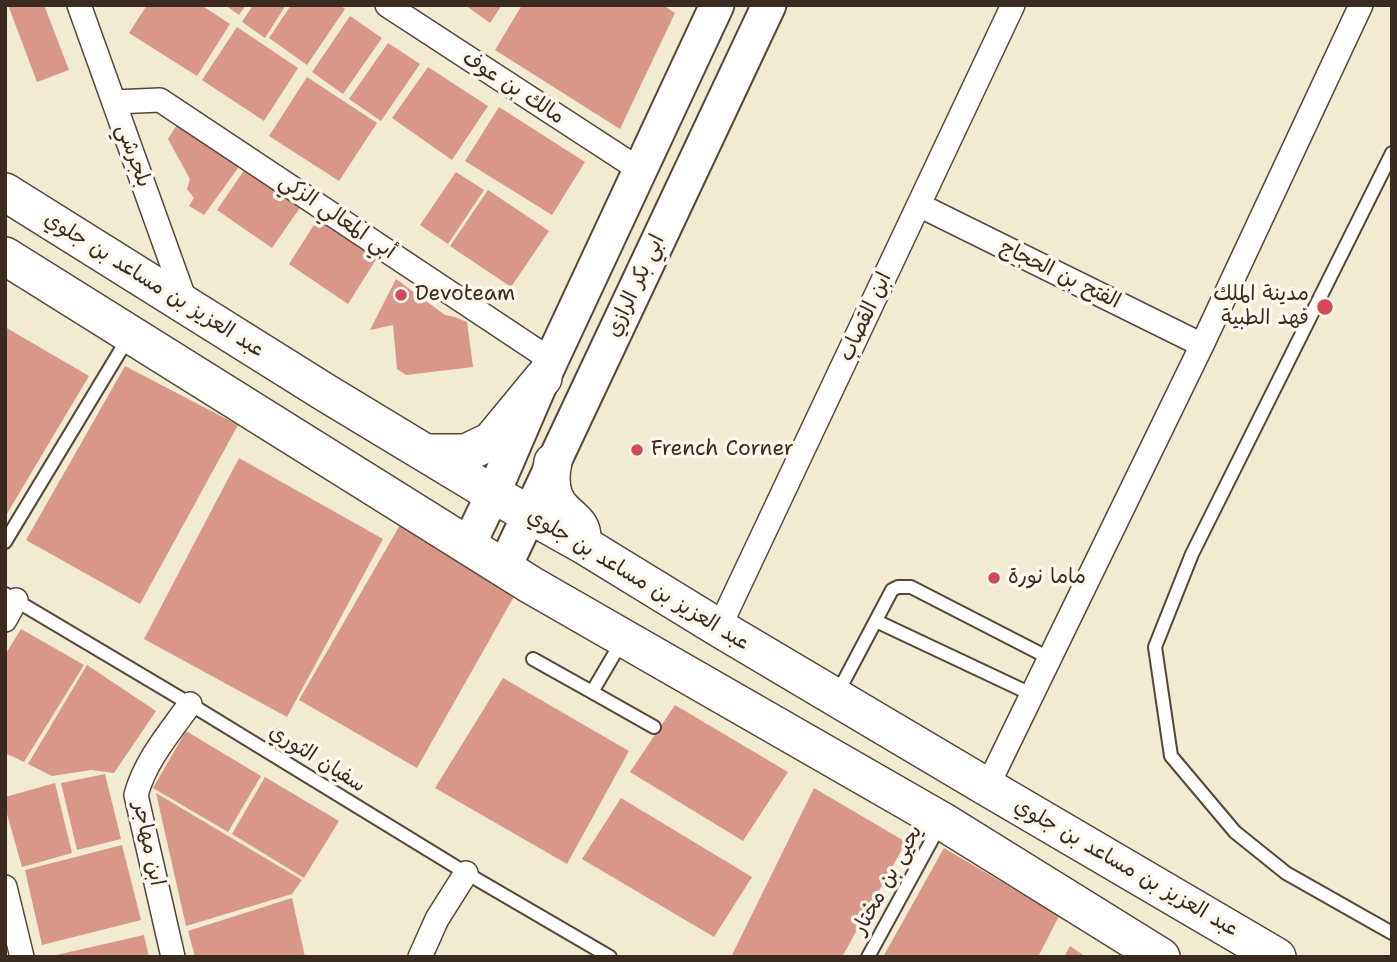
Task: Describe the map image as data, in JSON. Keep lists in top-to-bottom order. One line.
{"streets":{"main road":["عبد العزيز بن مساعد بن جلوي"],"street":["مالك بن عوف","بلجرشي","أبي المعالي الزكي","الفتح بن الحجاج","ابي بكر الرازي","ابن القصاب","ابن مهاجر"],"lane":["سفيان الثوري","يحيى بن مختار"]},"crossings":[["بلجرشي","أبي المعالي الزكي"],["بلجرشي","عبد العزيز بن مساعد بن جلوي"],["الفتح بن الحجاج","ابن القصاب"],["عبد العزيز بن مساعد بن جلوي","ابي بكر الرازي"],["عبد العزيز بن مساعد بن جلوي","ابن القصاب"],["سفيان الثوري","ابن مهاجر"]],"places":["Devoteam","مدينة الملك فهد الطبية","French Corner","ماما نورة"]}
